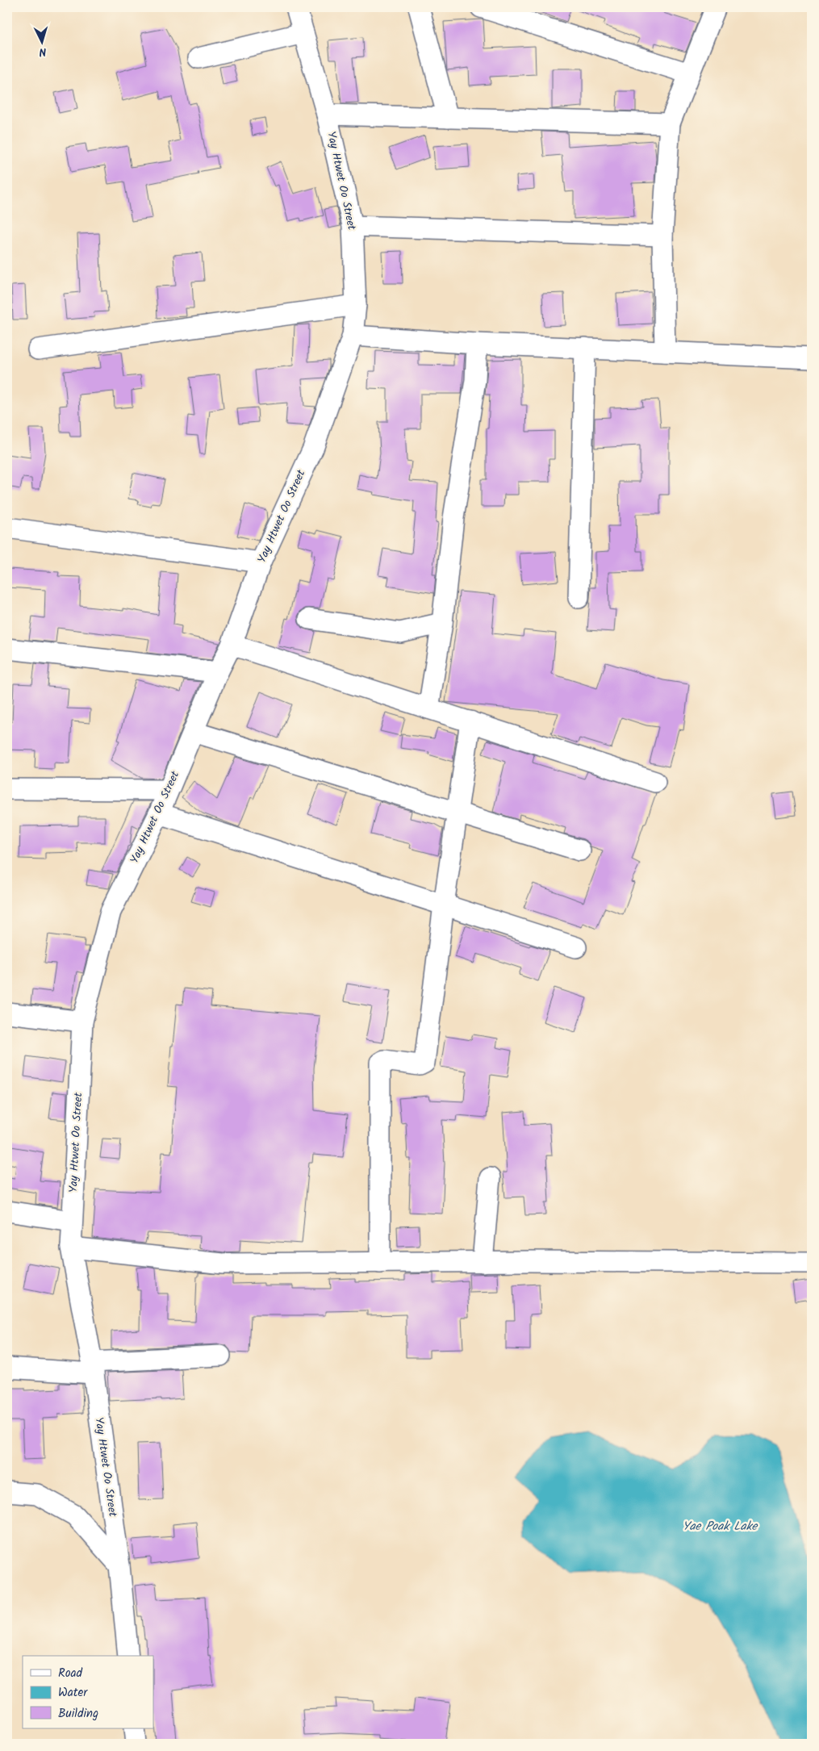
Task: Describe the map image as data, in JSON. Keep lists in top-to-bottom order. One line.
{"streets":{"street":["Yay Htwet Oo Street"]},"water":["Yae Poak Lake"],"legend":["Road","Water","Building"],"north":"bottom"}
